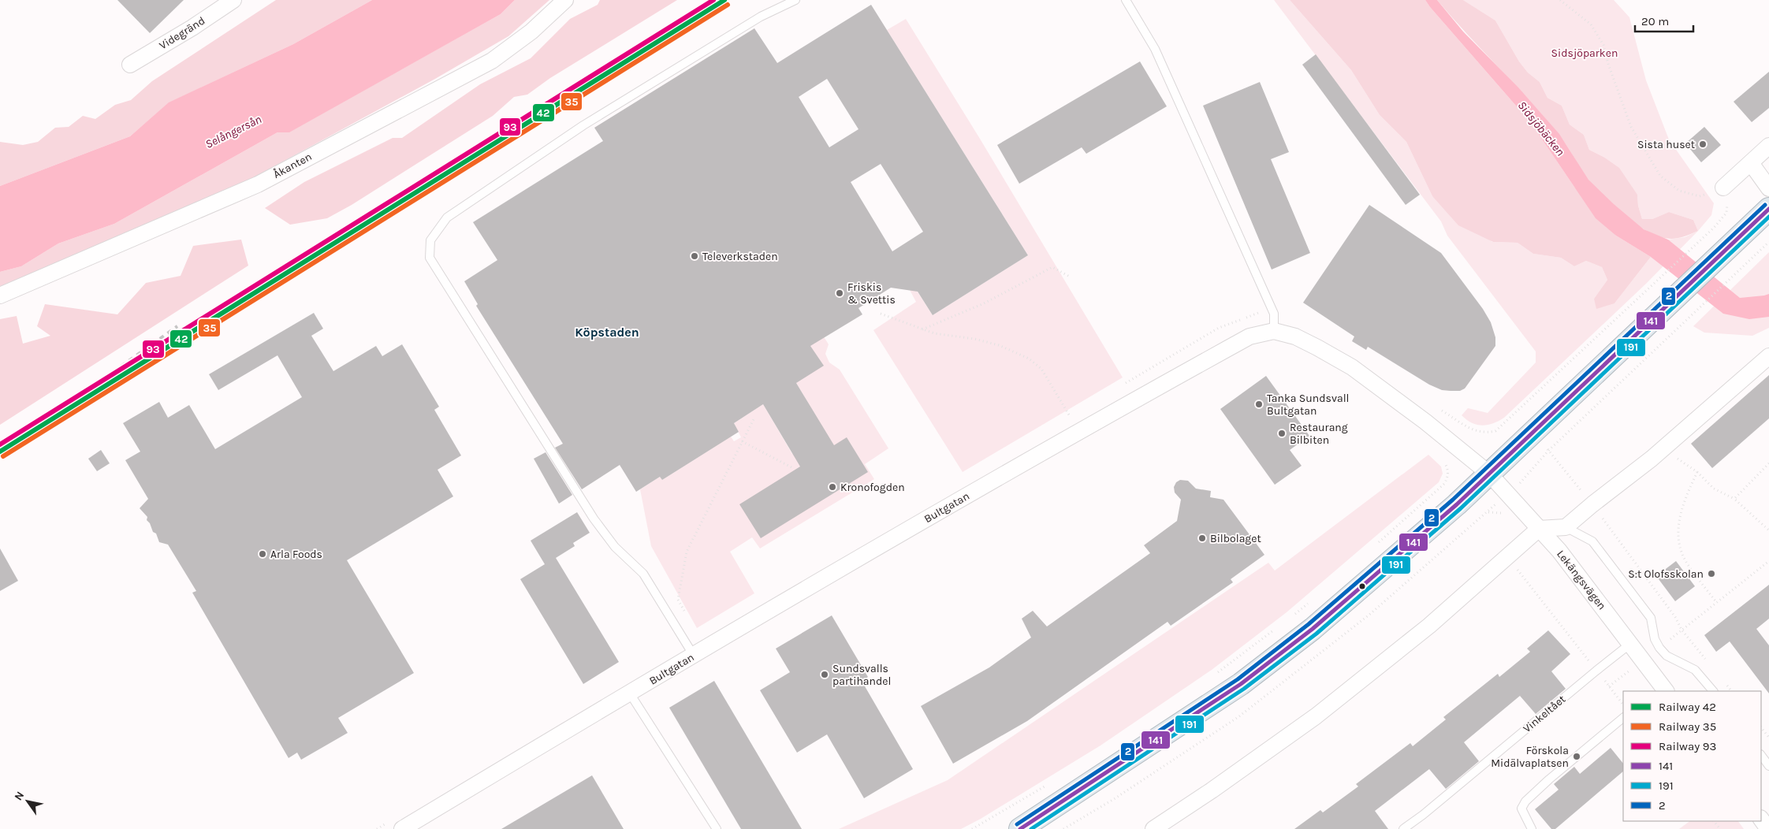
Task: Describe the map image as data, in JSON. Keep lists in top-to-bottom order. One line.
{"streets":{"street":["Videgränd","Åkanten","Bultgatan","Lekängsvägen"],"lane":["Vinkeltået"]},"crossings":[["Bultgatan","Lekängsvägen"],["Lekängsvägen","Vinkeltået"]],"districts":["Köpstaden"],"water":["Sidsjöbäcken","Selångersån"],"parks":["Sidsjöparken"],"places":["Sista huset","Televerkstaden","Friskis & Svettis","Tanka Sundsvall Bultgatan","Restaurang Bilbiten","Kronofogden","Bilbolaget","Arla Foods","S:t Olofsskolan","Sundsvalls partihandel","Förskola Midälvaplatsen"],"lines":["rail line 42","rail line 93","rail line 35","transit line 2","transit line 141","transit line 191"],"legend":["Railway 42","Railway 35","Railway 93","141","191","2"],"scale_bar":"20 m","north":"top left"}
